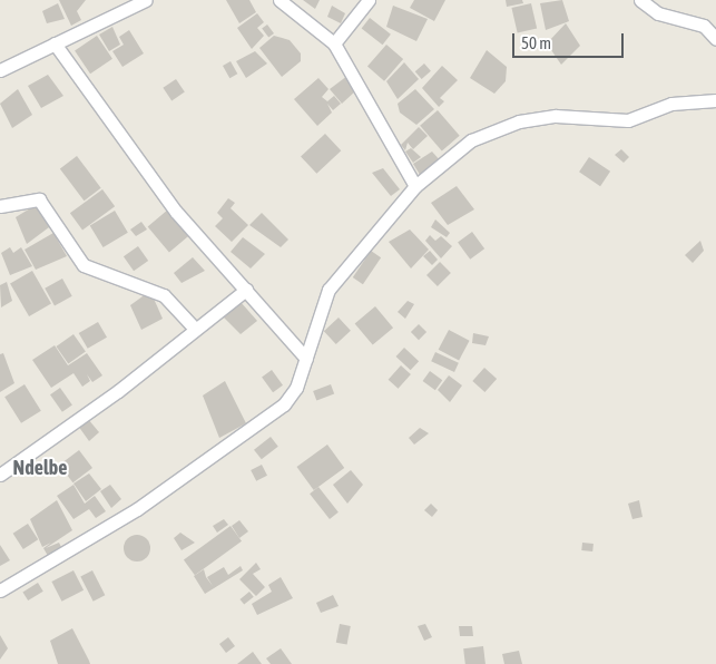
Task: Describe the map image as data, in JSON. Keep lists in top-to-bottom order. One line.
{"districts":["Ndelbe"],"scale_bar":"50 m"}
